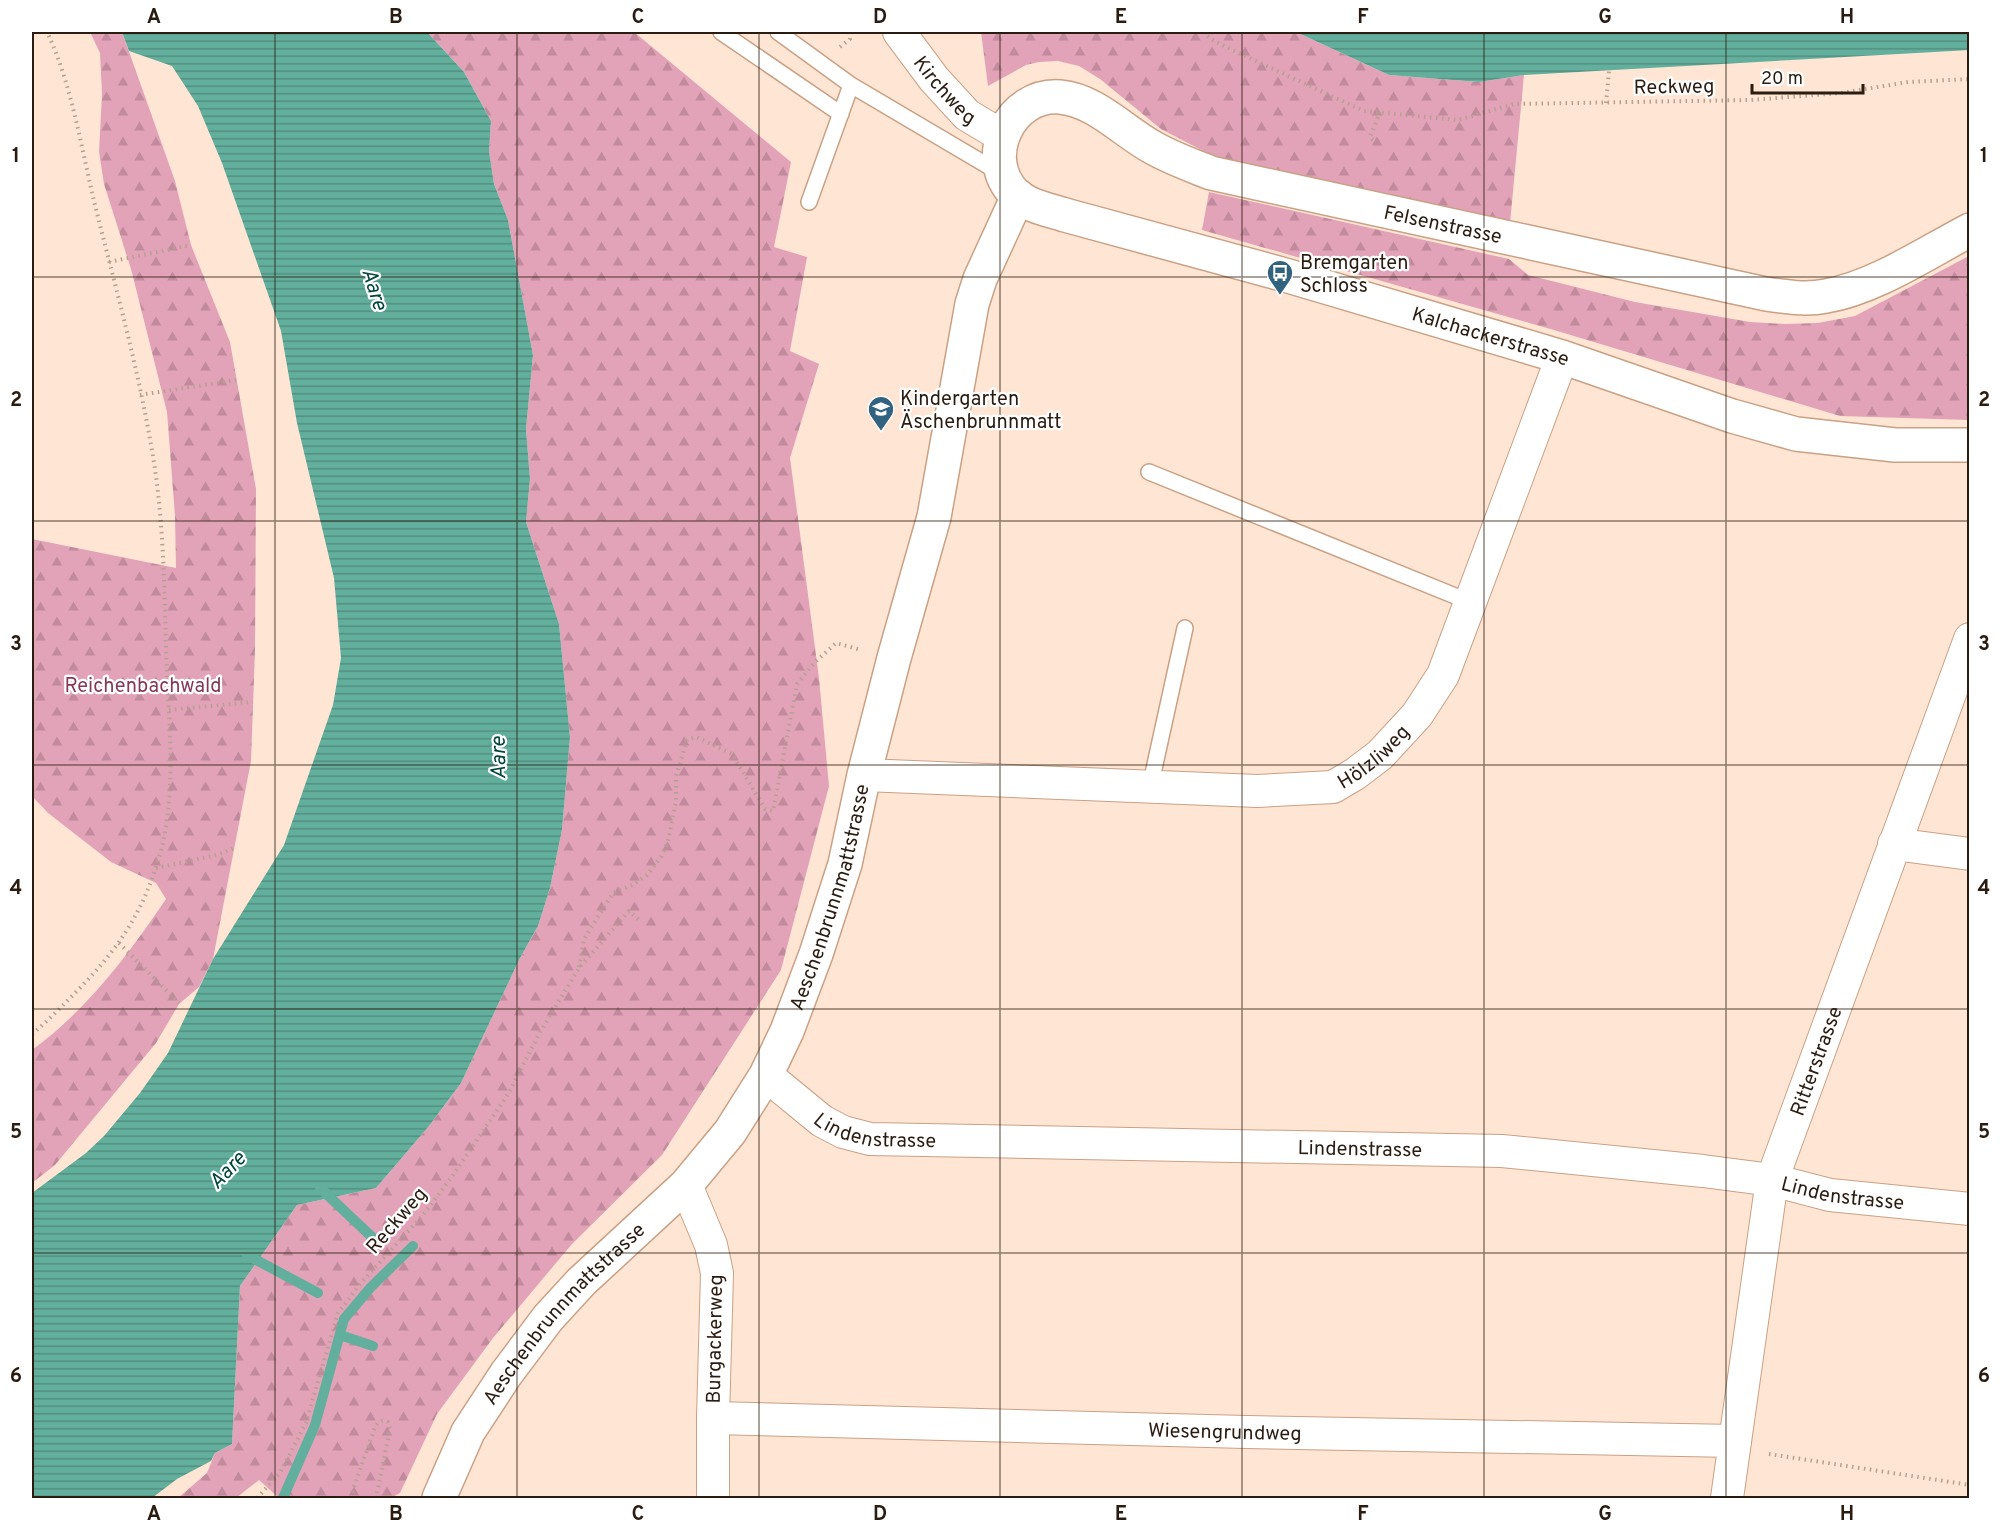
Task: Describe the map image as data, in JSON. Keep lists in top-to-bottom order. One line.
{"streets":{"street":["Kirchweg","Felsenstrasse","Kalchackerstrasse","Hölzliweg","Aeschenbrunnmattstrasse","Ritterstrasse","Lindenstrasse","Burgackerweg","Wiesengrundweg"],"path":["Reckweg"]},"crossings":[["Kirchweg","Felsenstrasse"],["Kalchackerstrasse","Hölzliweg"],["Kalchackerstrasse","Aeschenbrunnmattstrasse"],["Hölzliweg","Aeschenbrunnmattstrasse"],["Aeschenbrunnmattstrasse","Lindenstrasse"],["Aeschenbrunnmattstrasse","Burgackerweg"],["Ritterstrasse","Lindenstrasse"],["Ritterstrasse","Wiesengrundweg"],["Burgackerweg","Wiesengrundweg"]],"water":["Aare"],"parks":["Reichenbachwald"],"places":{"bus stop":["Bremgarten Schloss"],"school or university":["Kindergarten Äschenbrunnmatt"]},"scale_bar":"20 m","grid":{"columns":["A","B","C","D","E","F","G","H"],"rows":["1","2","3","4","5","6"]}}
